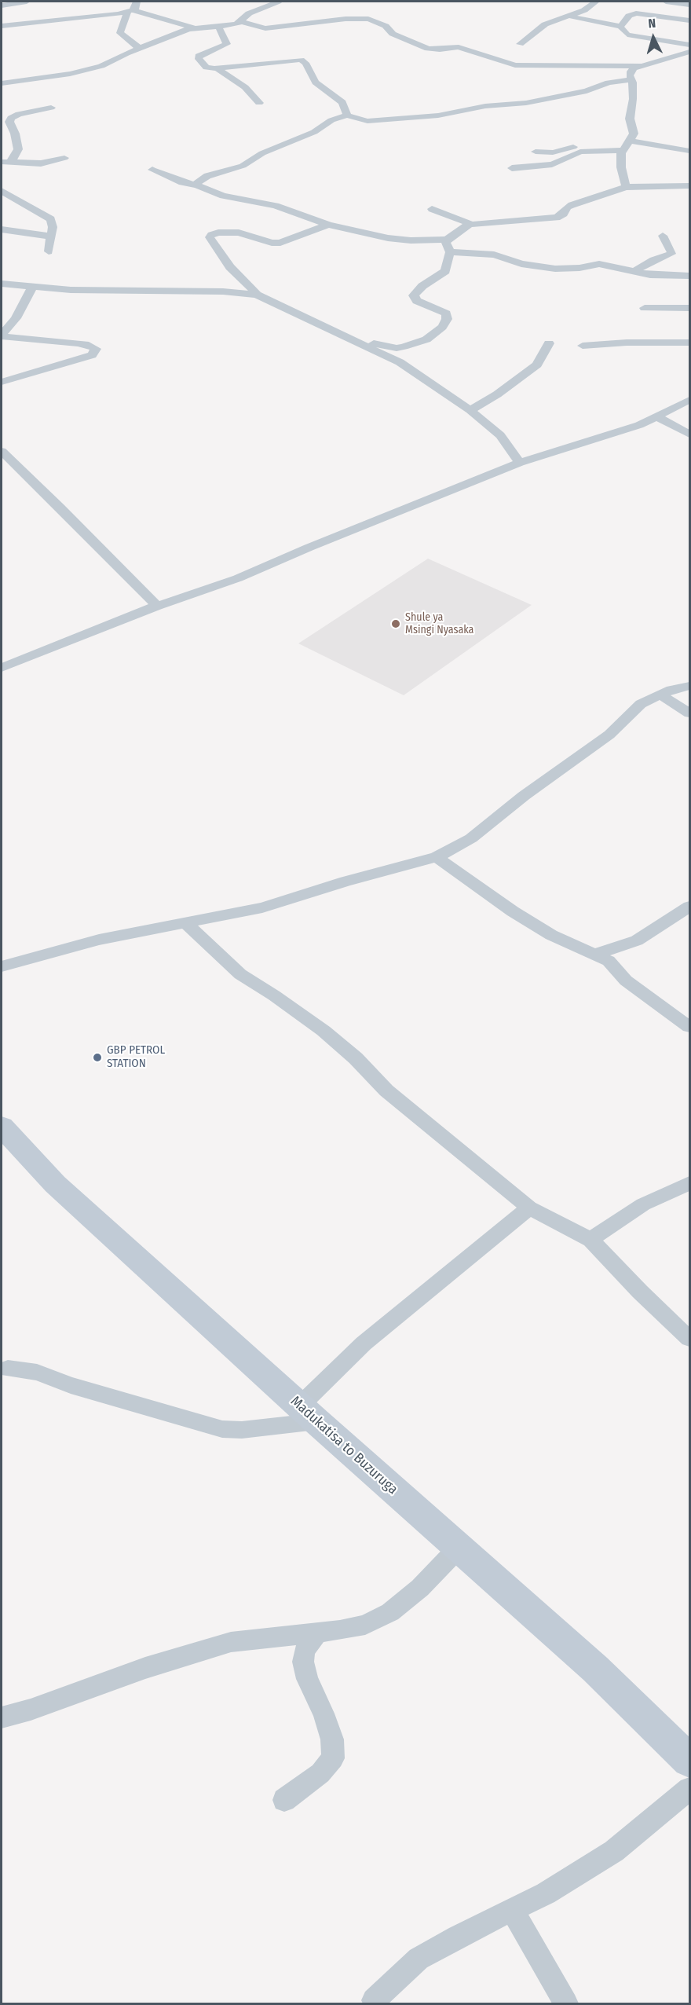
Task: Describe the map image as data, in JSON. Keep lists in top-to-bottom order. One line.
{"streets":{"main road":["Madukatisa to Buzuruga"]},"places":["Shule ya Msingi Nyasaka","GBP PETROL STATION"],"north":"top"}
